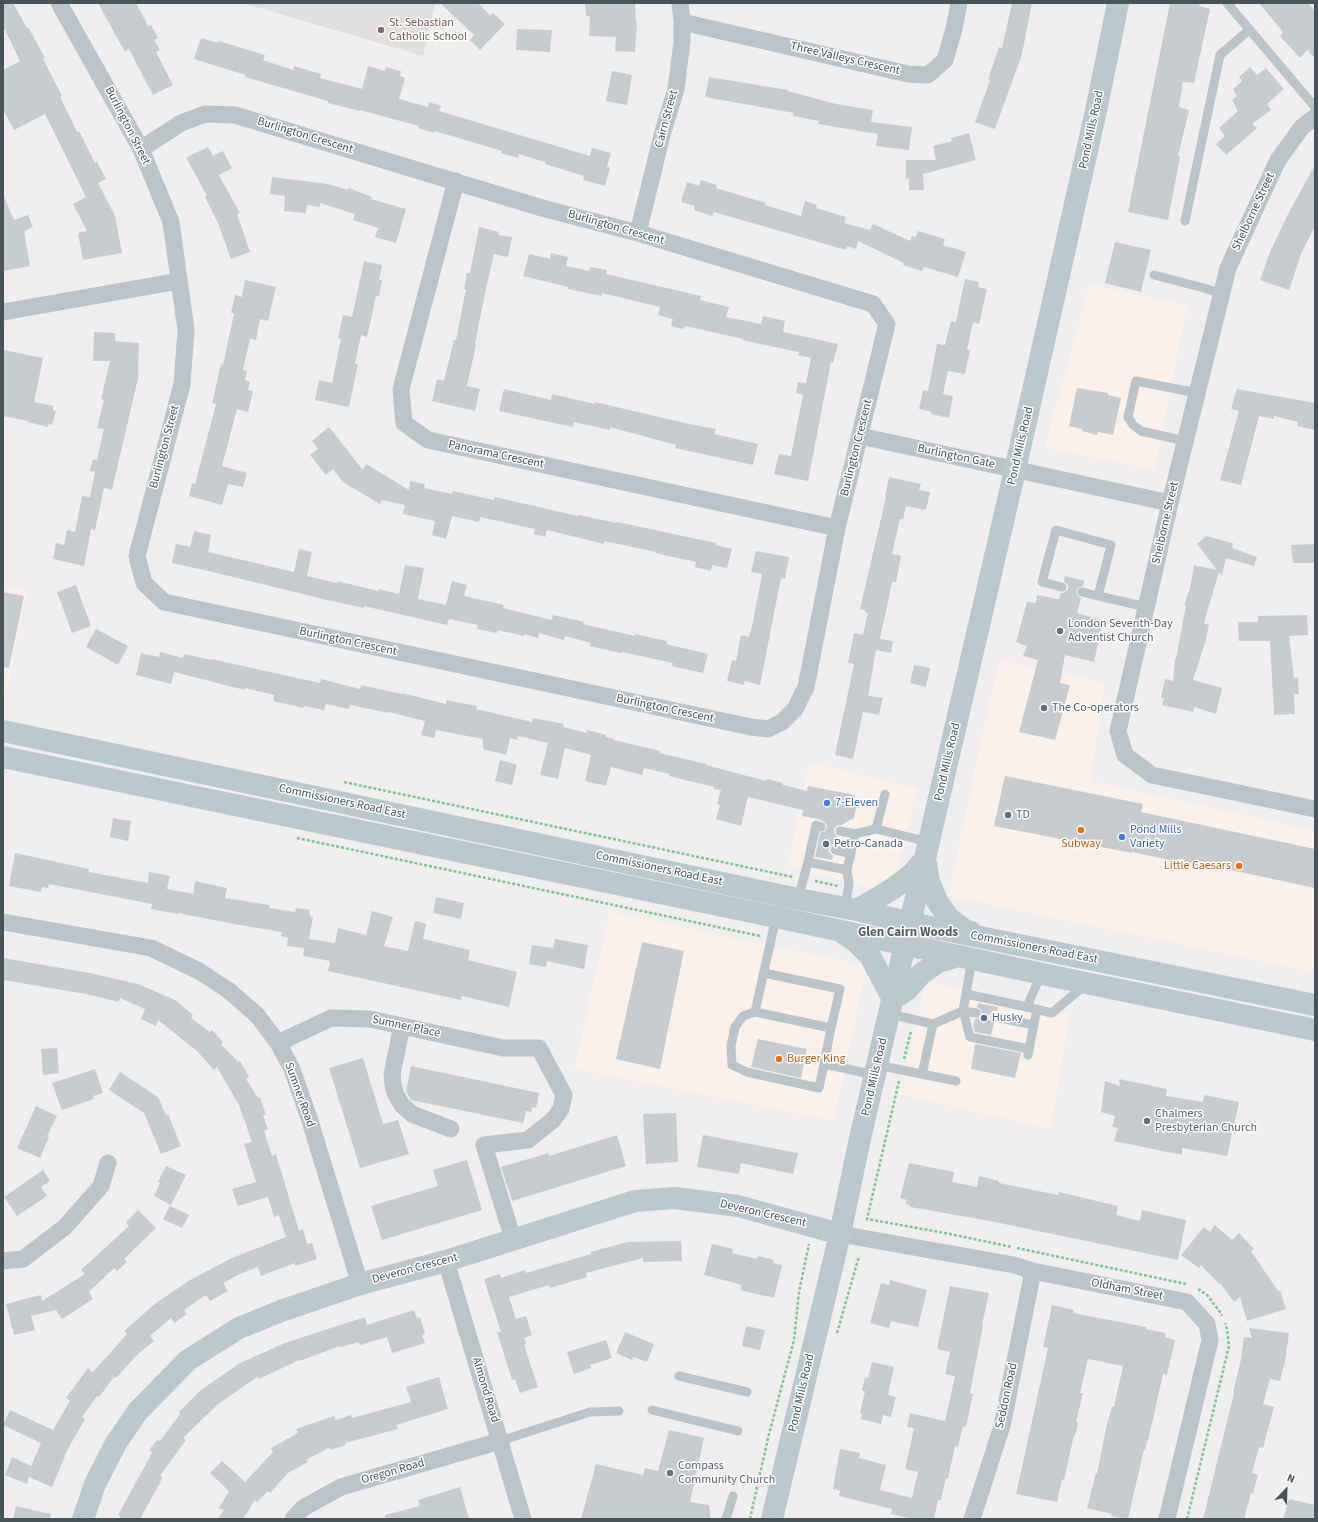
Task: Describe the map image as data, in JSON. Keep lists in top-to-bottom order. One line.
{"streets":{"main road":["Pond Mills Road","Commissioners Road East","Deveron Crescent"],"street":["Three Valleys Crescent","Cairn Street","Burlington Street","Burlington Crescent","Shelborne Street","Panorama Crescent","Burlington Gate","Sumner Place","Sumner Road","Oldham Street","Almond Road","Seddon Road","Oregon Road"]},"crossings":[["Three Valleys Crescent","Cairn Street"],["Cairn Street","Burlington Crescent"],["Burlington Street","Burlington Crescent"],["Pond Mills Road","Burlington Gate"],["Pond Mills Road","Commissioners Road East"],["Pond Mills Road","Deveron Crescent"],["Pond Mills Road","Oldham Street"],["Burlington Crescent","Panorama Crescent"],["Burlington Crescent","Burlington Gate"],["Shelborne Street","Burlington Gate"],["Sumner Place","Sumner Road"],["Sumner Place","Deveron Crescent"],["Sumner Road","Deveron Crescent"],["Deveron Crescent","Oldham Street"],["Deveron Crescent","Almond Road"],["Oldham Street","Seddon Road"],["Almond Road","Oregon Road"]],"districts":["Glen Cairn Woods"],"places":["St. Sebastian Catholic School","London Seventh-Day Adventist Church","The Co-operators","7-Eleven","TD","Subway","Pond Mills Variety","Petro-Canada","Little Caesars","Husky","Burger King","Chalmers Presbyterian Church","Compass Community Church"],"north":"top right"}
